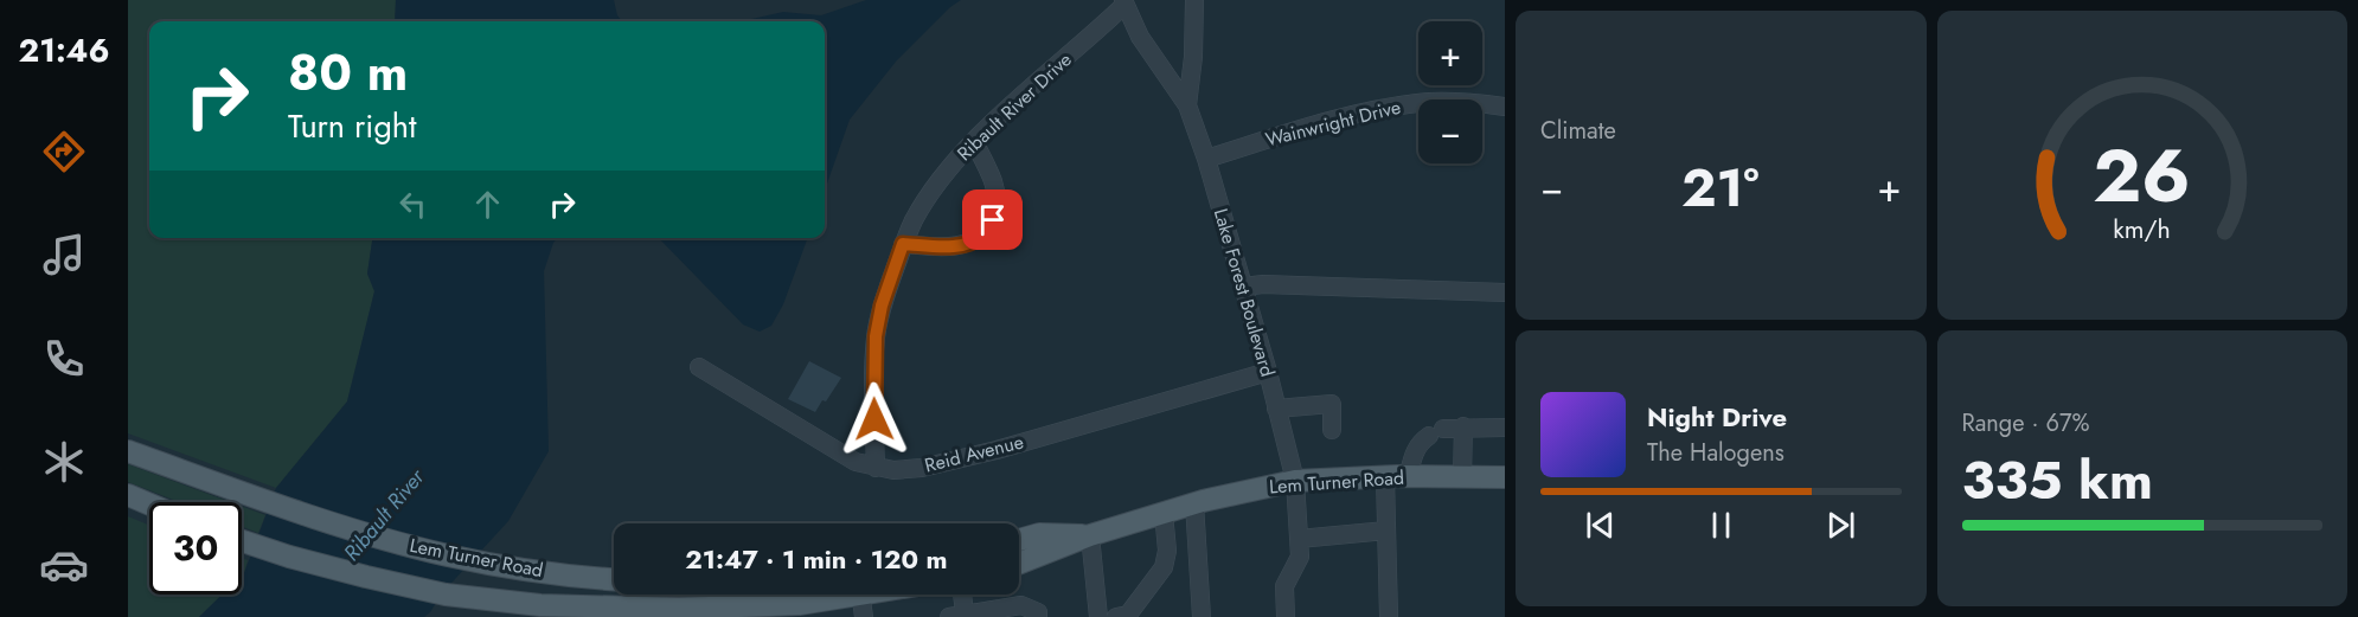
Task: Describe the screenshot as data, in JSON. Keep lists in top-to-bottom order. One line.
{"streets":{"main road":["Lem Turner Road"],"street":["Ribault River Drive","Wainwright Drive","Lake Forest Boulevard","Reid Avenue"]},"crossings":[["Ribault River Drive","Lake Forest Boulevard"],["Ribault River Drive","Reid Avenue"],["Wainwright Drive","Lake Forest Boulevard"],["Lake Forest Boulevard","Reid Avenue"],["Lake Forest Boulevard","Lem Turner Road"]],"water":["Ribault River"],"page":{"tabs":"21:46","tile":["Climate",["Range · 67%","335 km"]],"map_buttons":["+","−"],"turn":["80 m","Turn right"],"heat":["−","21°","+"],"song":["Night Drive","The Halogens"],"limit":"30","trip":"21:47 · 1 min · 120 m","gauge":["26","km/h"]}}
